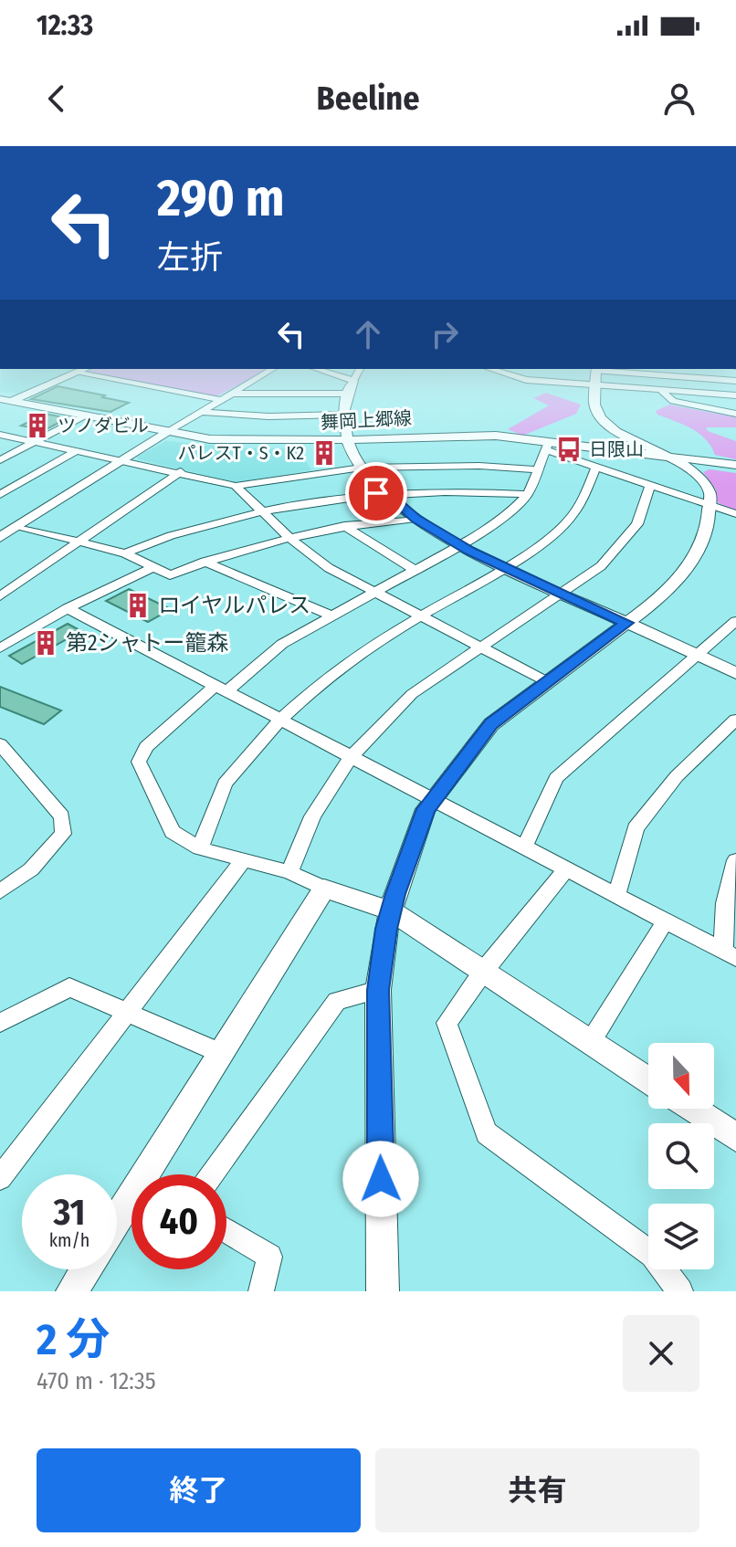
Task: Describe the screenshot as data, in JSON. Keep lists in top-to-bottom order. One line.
{"streets":{"street":["舞岡上郷線"]},"places":{"building":["ツノダビル","パレスT・S・K2","ロイヤルパレス","第2シャトー籠森"],"bus stop":["日限山"]},"north":"bottom","page":{"status":"12:33","header":"Beeline","turn":["290 m","左折"],"speed":"31 km/h","limit":"40","heading":["2 分","470 m · 12:35"],"buttons":["終了","共有"]}}
